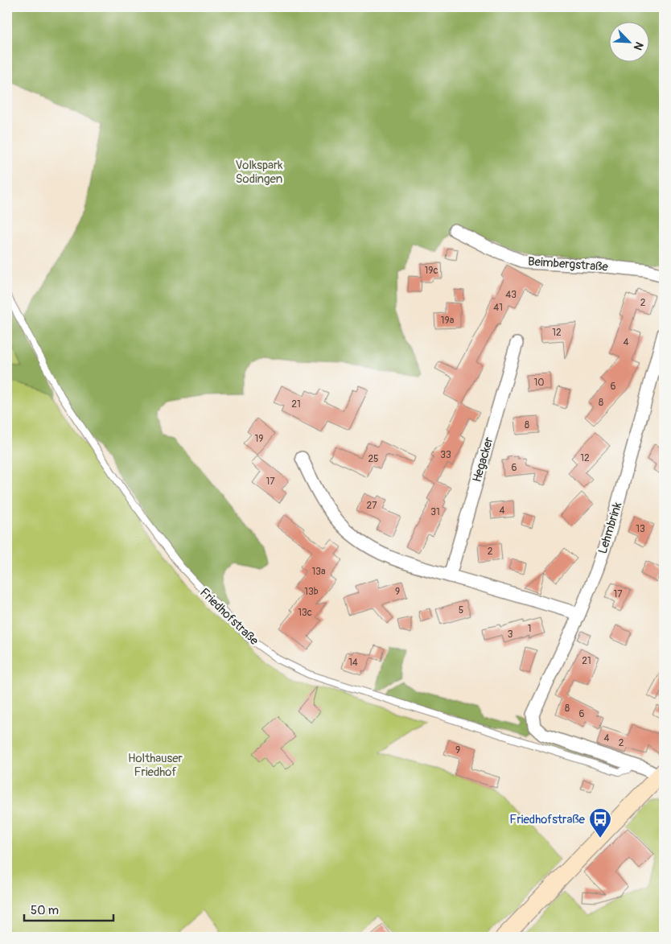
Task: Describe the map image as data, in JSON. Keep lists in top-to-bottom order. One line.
{"streets":{"street":["Beimbergstraße","Hegacker","Lehmbrink"],"lane":["Friedhofstraße"]},"crossings":[["Lehmbrink","Friedhofstraße"]],"parks":["Volkspark Sodingen","Holthauser Friedhof"],"places":{"bus stop":["Friedhofstraße"]},"house_numbers":["19c","43","2","41","19a","12","4","10","6","8","21","8","19","33","12","25","6","17","27","4","31","13","2","13a","13b","9","17","5","13c","1","3","21","14","8","6","4","2","9"],"scale_bar":"50 m","north":"bottom right"}
